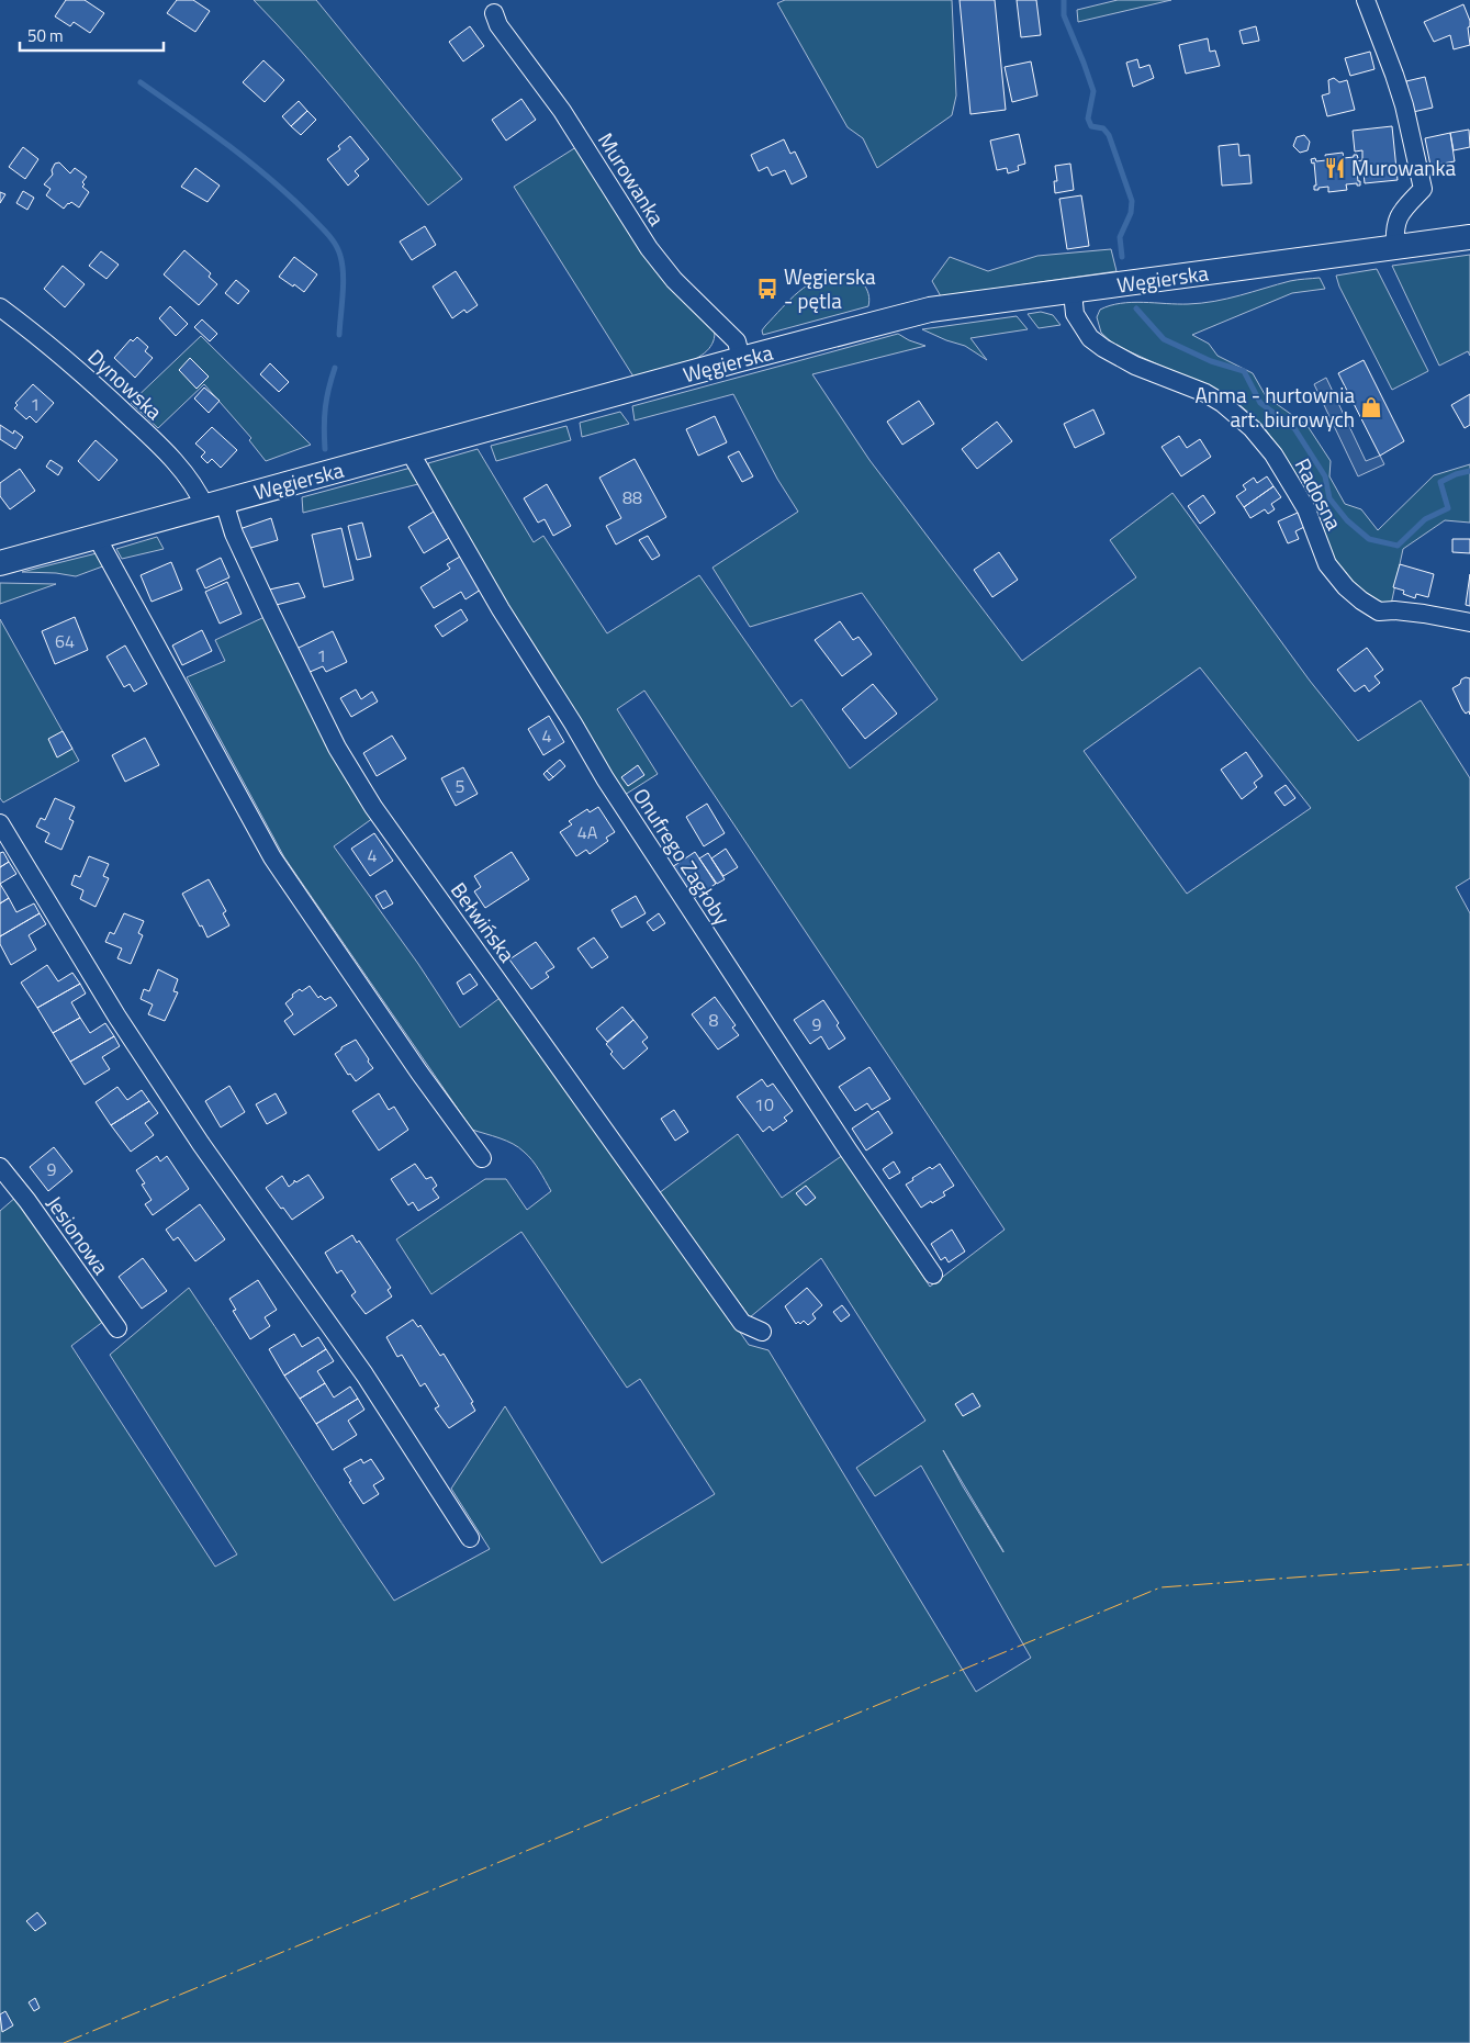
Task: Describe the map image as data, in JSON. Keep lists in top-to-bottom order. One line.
{"streets":{"main road":["Węgierska"],"street":["Murowanka","Dynowska","Radosna","Onufrego Zagłoby","Bełwińska","Jesionowa"]},"crossings":[["Murowanka","Węgierska"],["Węgierska","Dynowska"],["Węgierska","Radosna"],["Węgierska","Onufrego Zagłoby"],["Węgierska","Bełwińska"],["Dynowska","Bełwińska"]],"places":{"restaurant":["Murowanka"],"bus stop":["Węgierska - pętla"],"shop":["Anma - hurtownia art. biurowych"]},"house_numbers":["1","88","64","1","4","5","4A","4","8","9","10","9"],"scale_bar":"50 m"}
